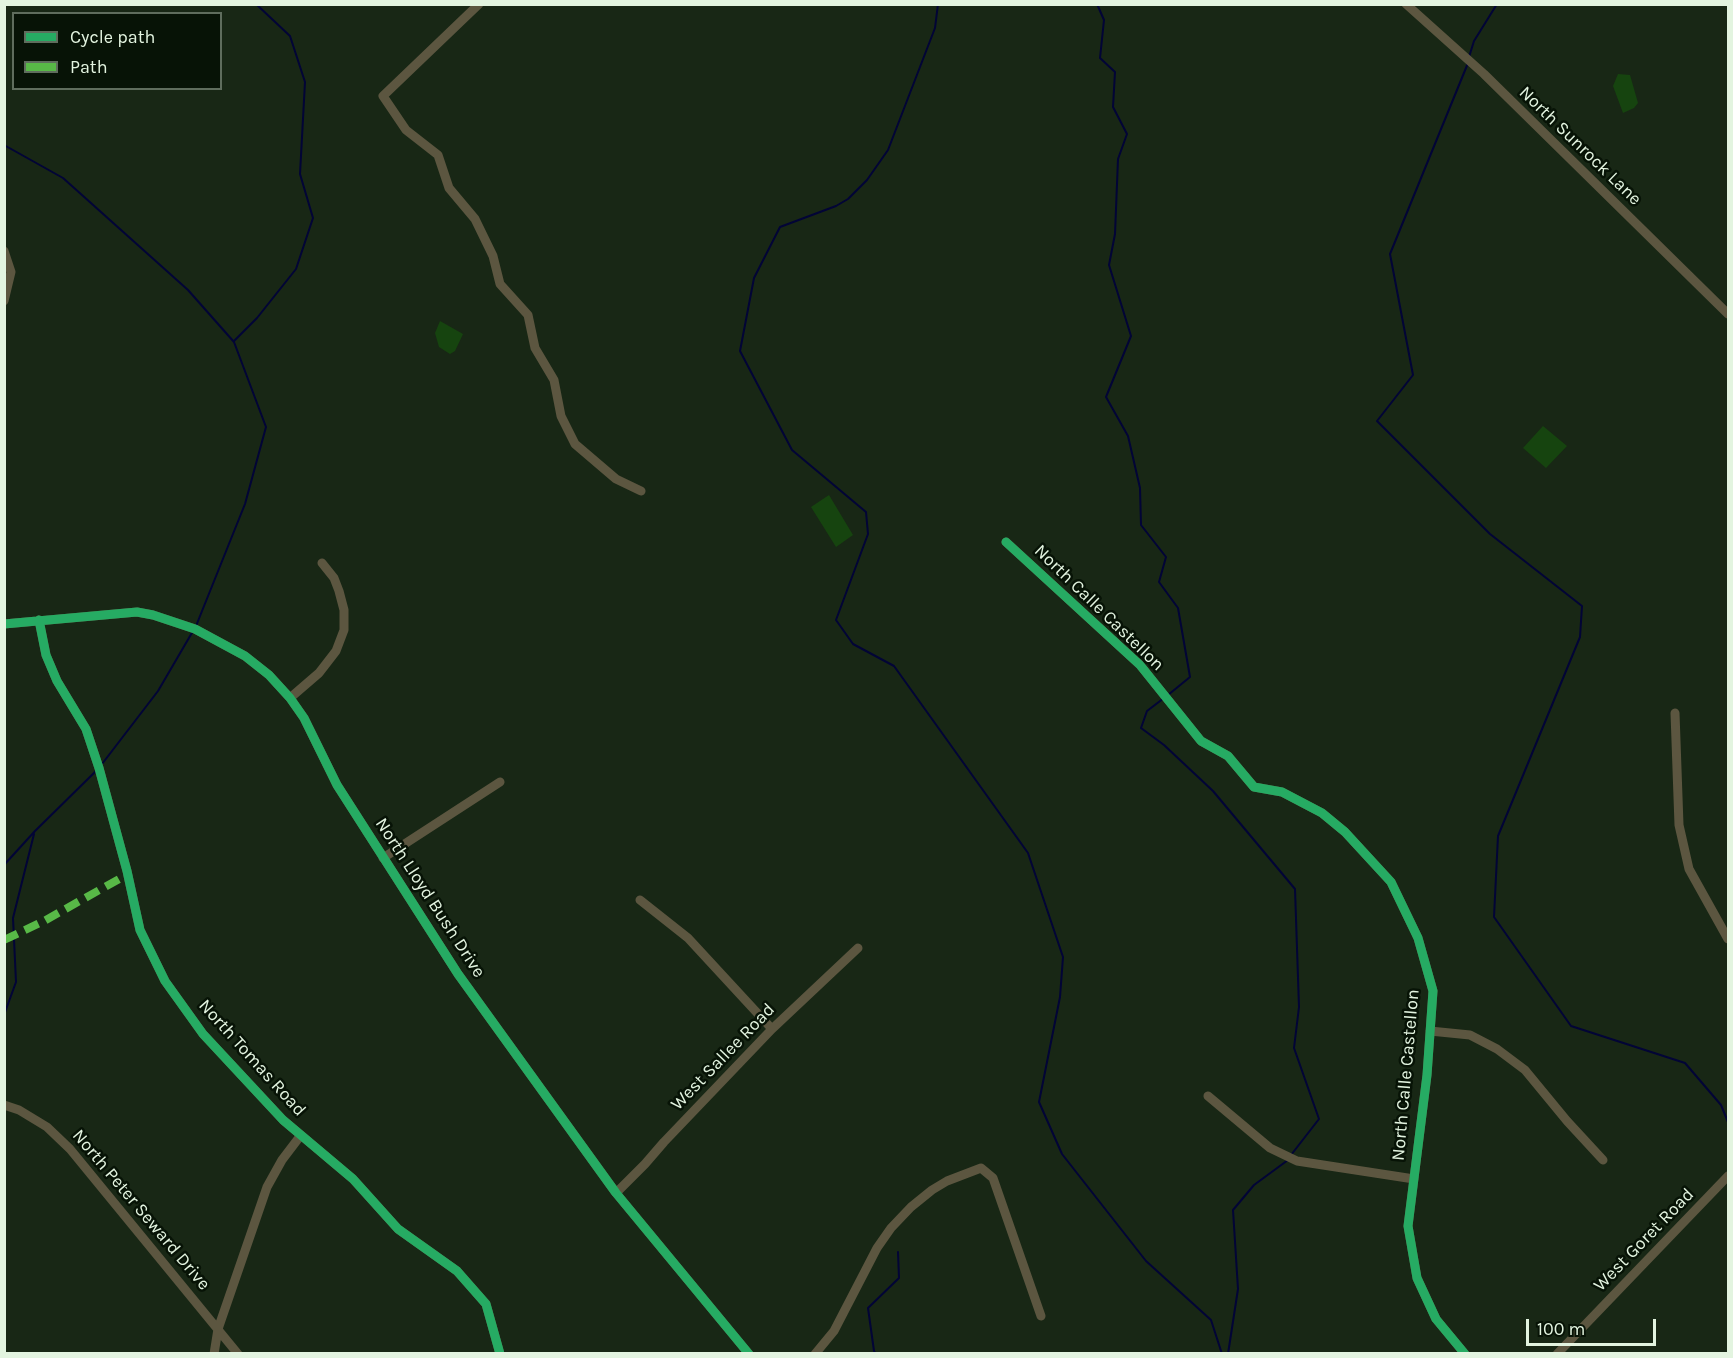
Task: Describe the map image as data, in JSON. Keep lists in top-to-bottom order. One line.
{"streets":{"street":["North Sunrock Lane","North Calle Castellon","North Lloyd Bush Drive","West Sallee Road","North Tomas Road","North Peter Seward Drive","West Goret Road"]},"crossings":[["North Lloyd Bush Drive","West Sallee Road"],["North Lloyd Bush Drive","North Tomas Road"]],"legend":["Cycle path","Path"],"scale_bar":"100 m"}
